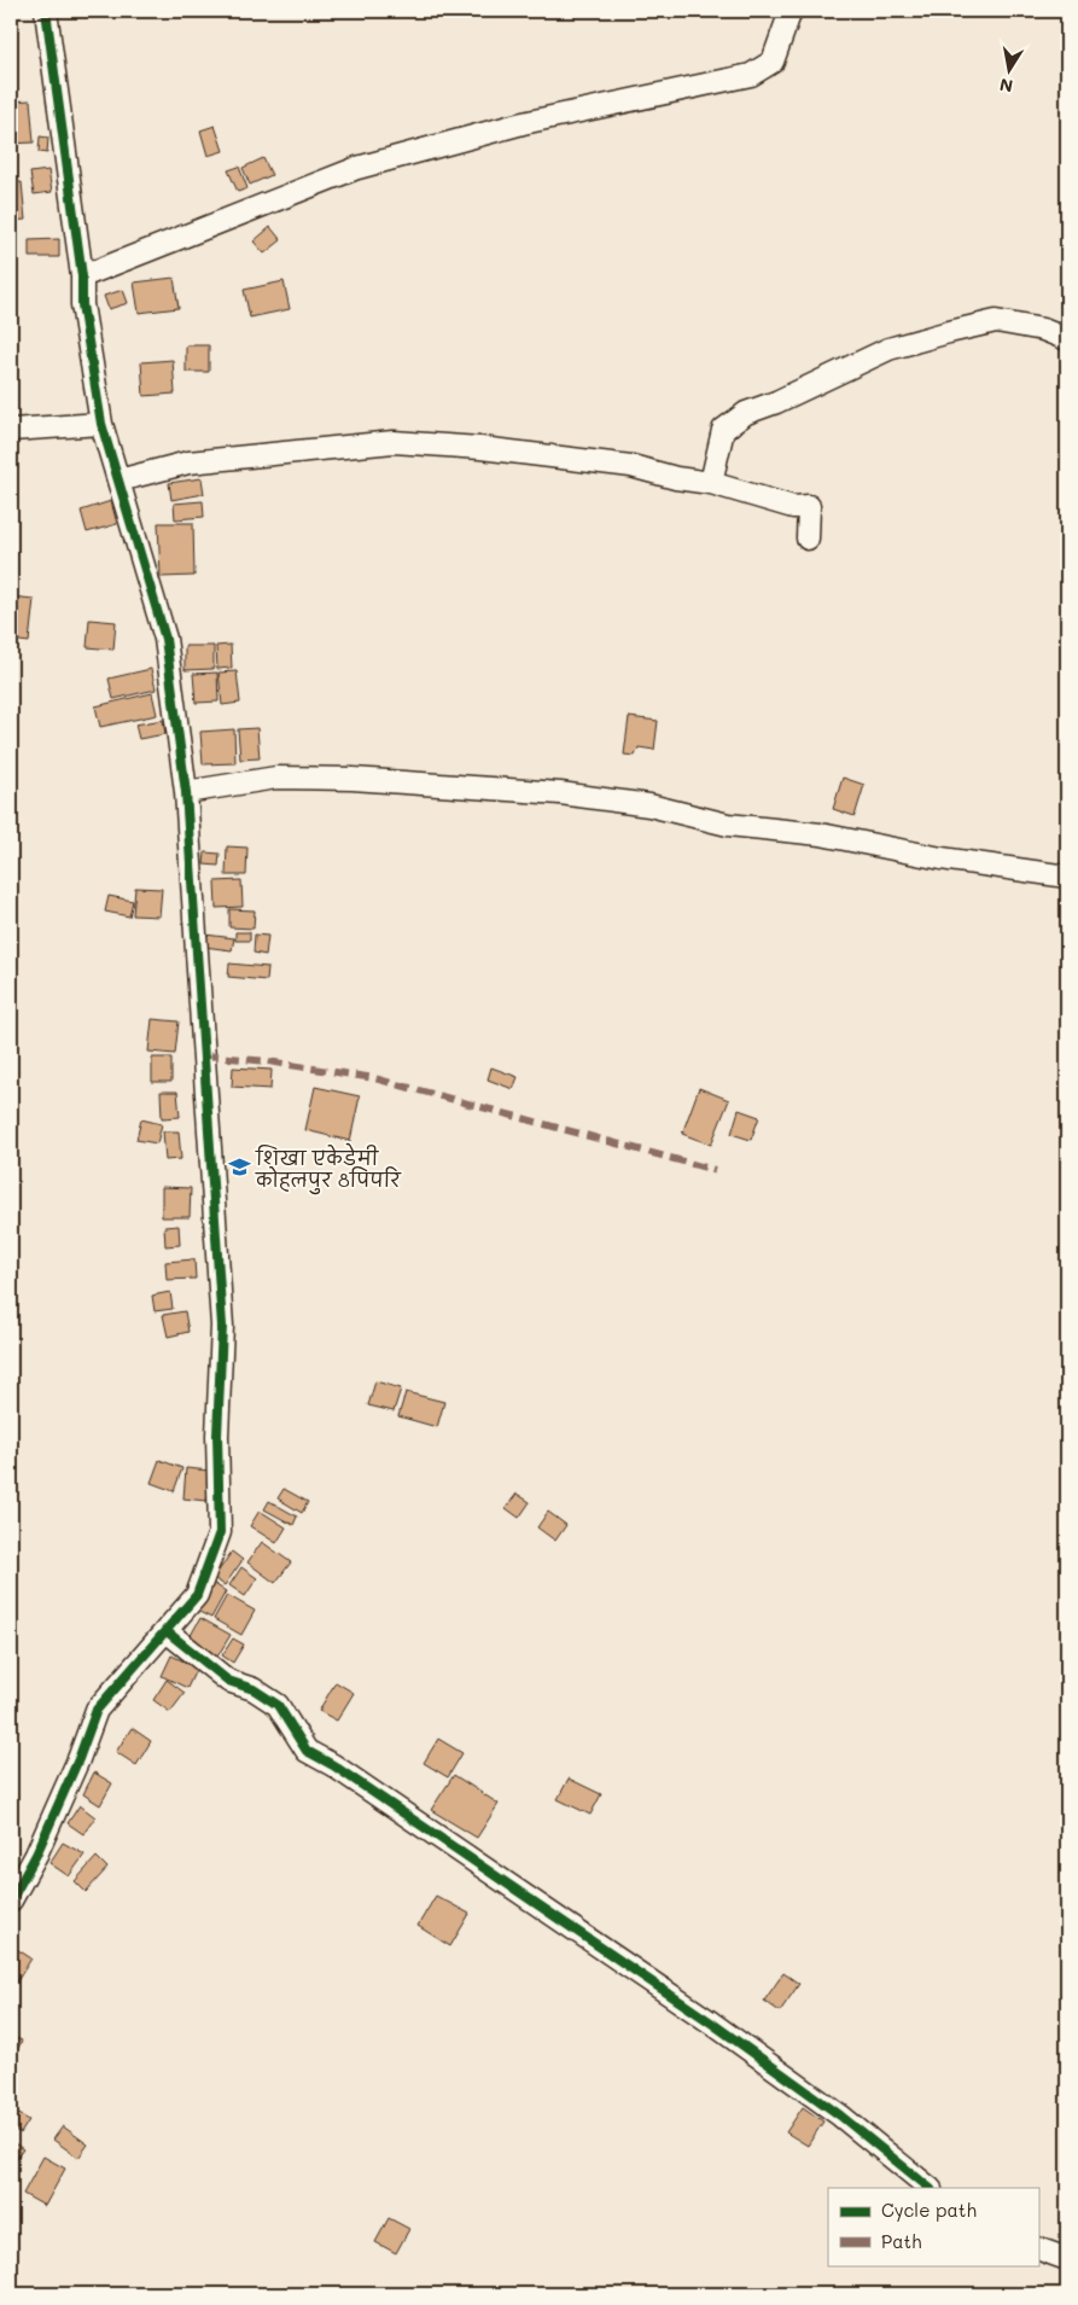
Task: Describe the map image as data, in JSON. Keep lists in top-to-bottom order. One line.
{"places":{"school or university":["शिखा एकेडेमी कोहलपुर 8पिपरि"]},"legend":["Cycle path","Path"],"north":"bottom"}
